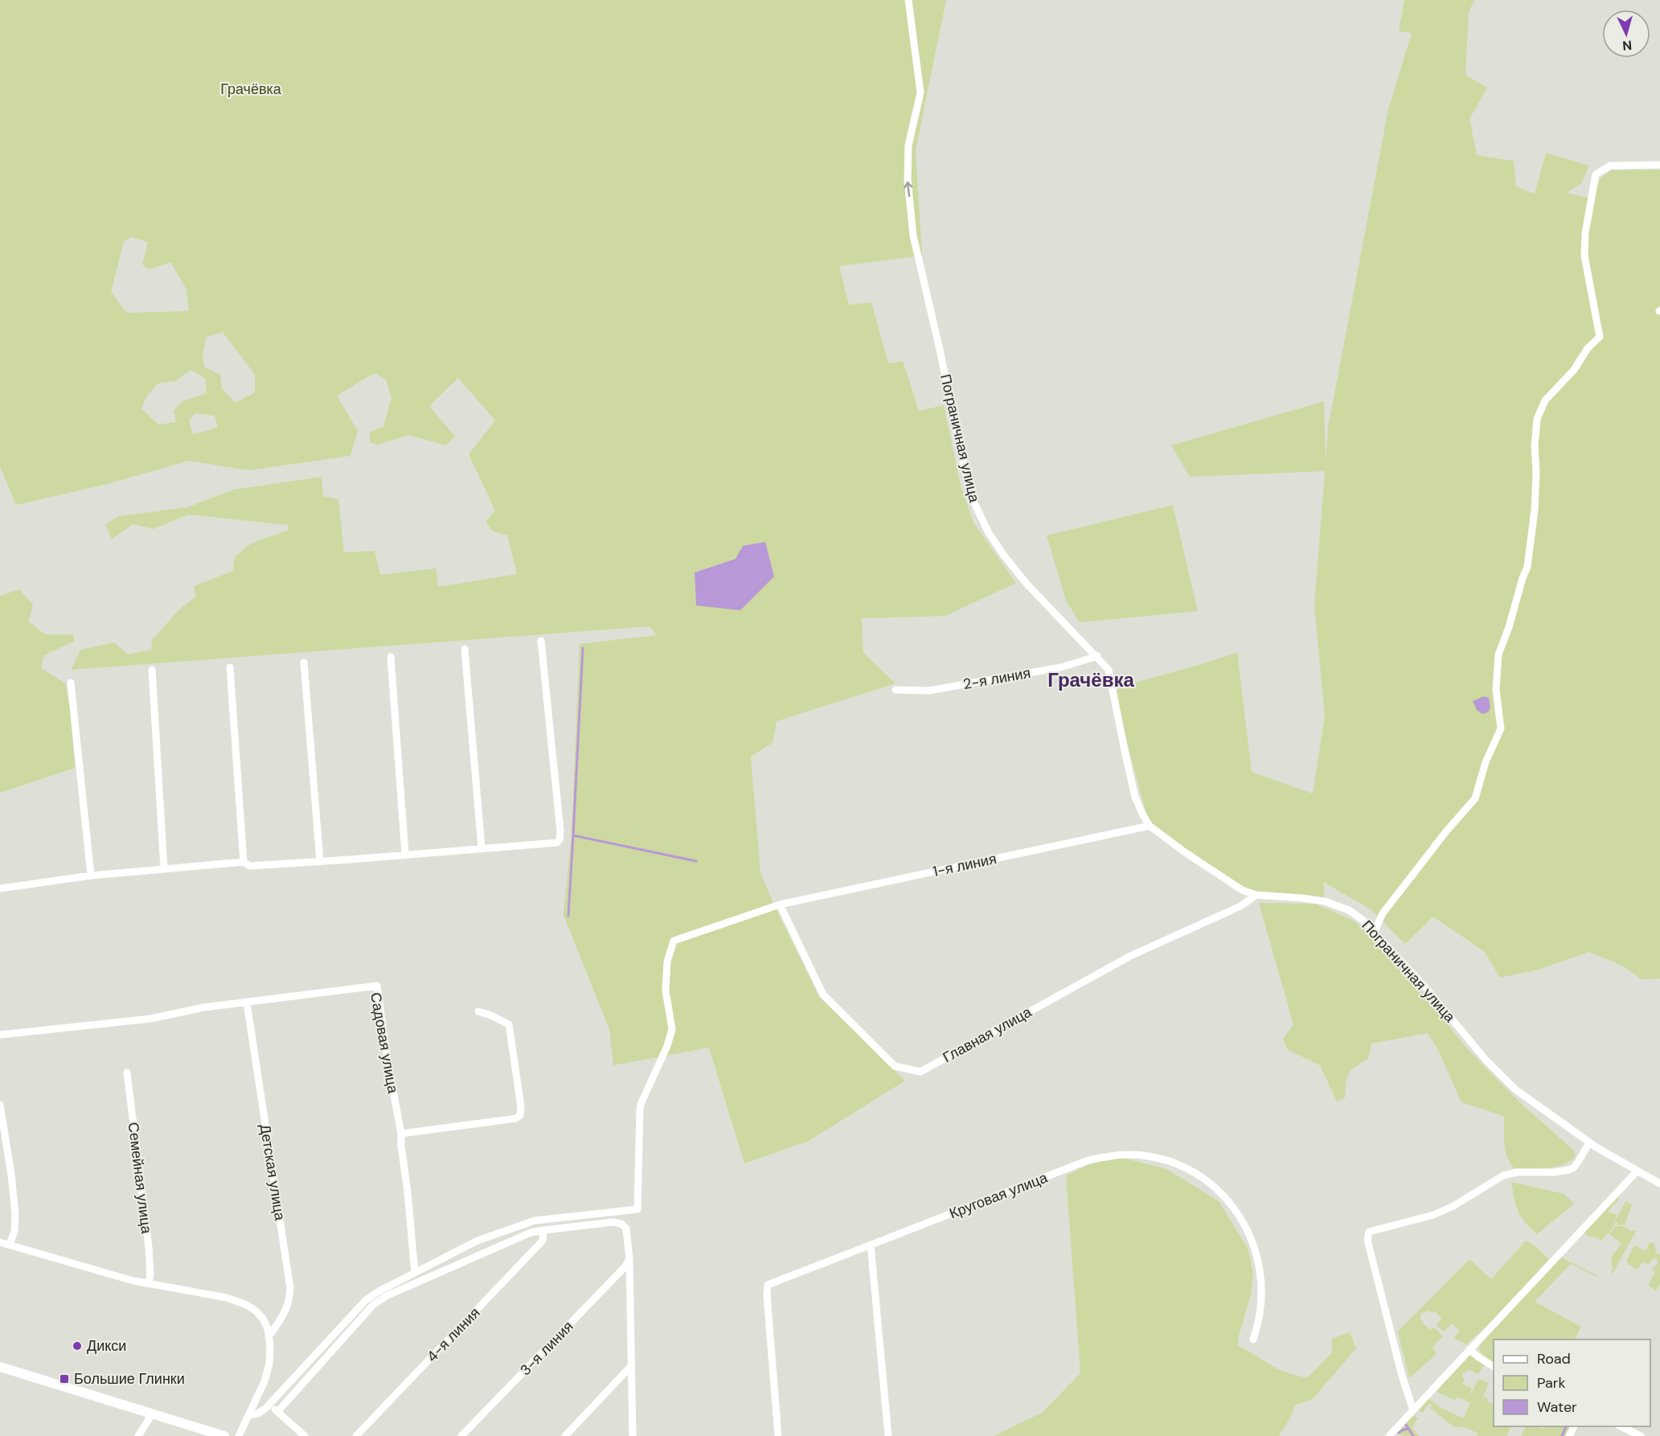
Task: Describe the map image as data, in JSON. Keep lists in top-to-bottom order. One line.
{"streets":{"street":["Пограничная улица","2-я линия","1-я линия","Главная улица","Садовая улица","Детская улица","Семейная улица","Круговая улица","4-я линия","3-я линия"]},"crossings":[["Пограничная улица","2-я линия"],["Пограничная улица","1-я линия"],["Пограничная улица","Главная улица"],["1-я линия","Главная улица"],["1-я линия","Садовая улица"],["Садовая улица","Детская улица"]],"one_way":["Пограничная улица"],"districts":["Грачёвка"],"parks":["Грачёвка"],"places":{"other":["Дикси"],"transit":["Большие Глинки"]},"legend":["Road","Park","Water"],"north":"bottom"}
